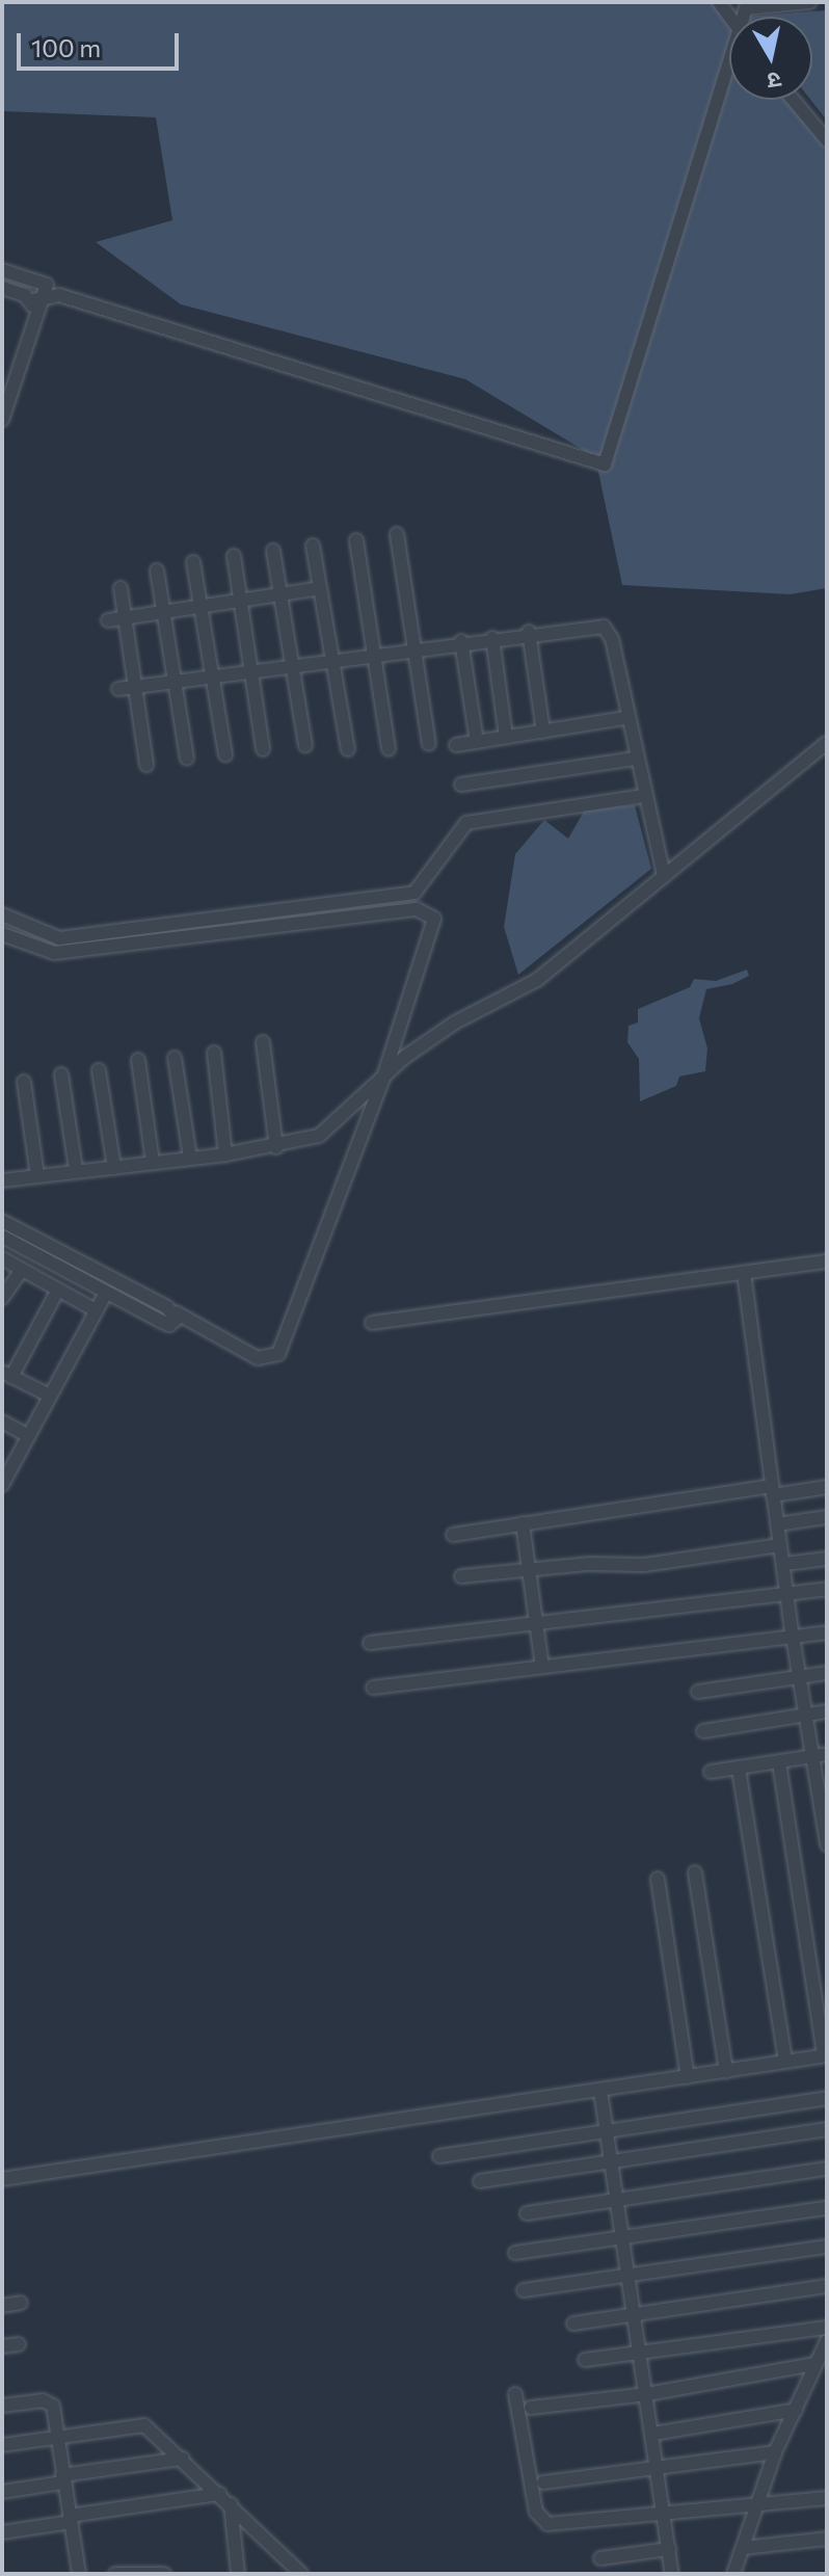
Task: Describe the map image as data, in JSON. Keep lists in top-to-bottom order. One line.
{"scale_bar":"100 m","north":"bottom"}
